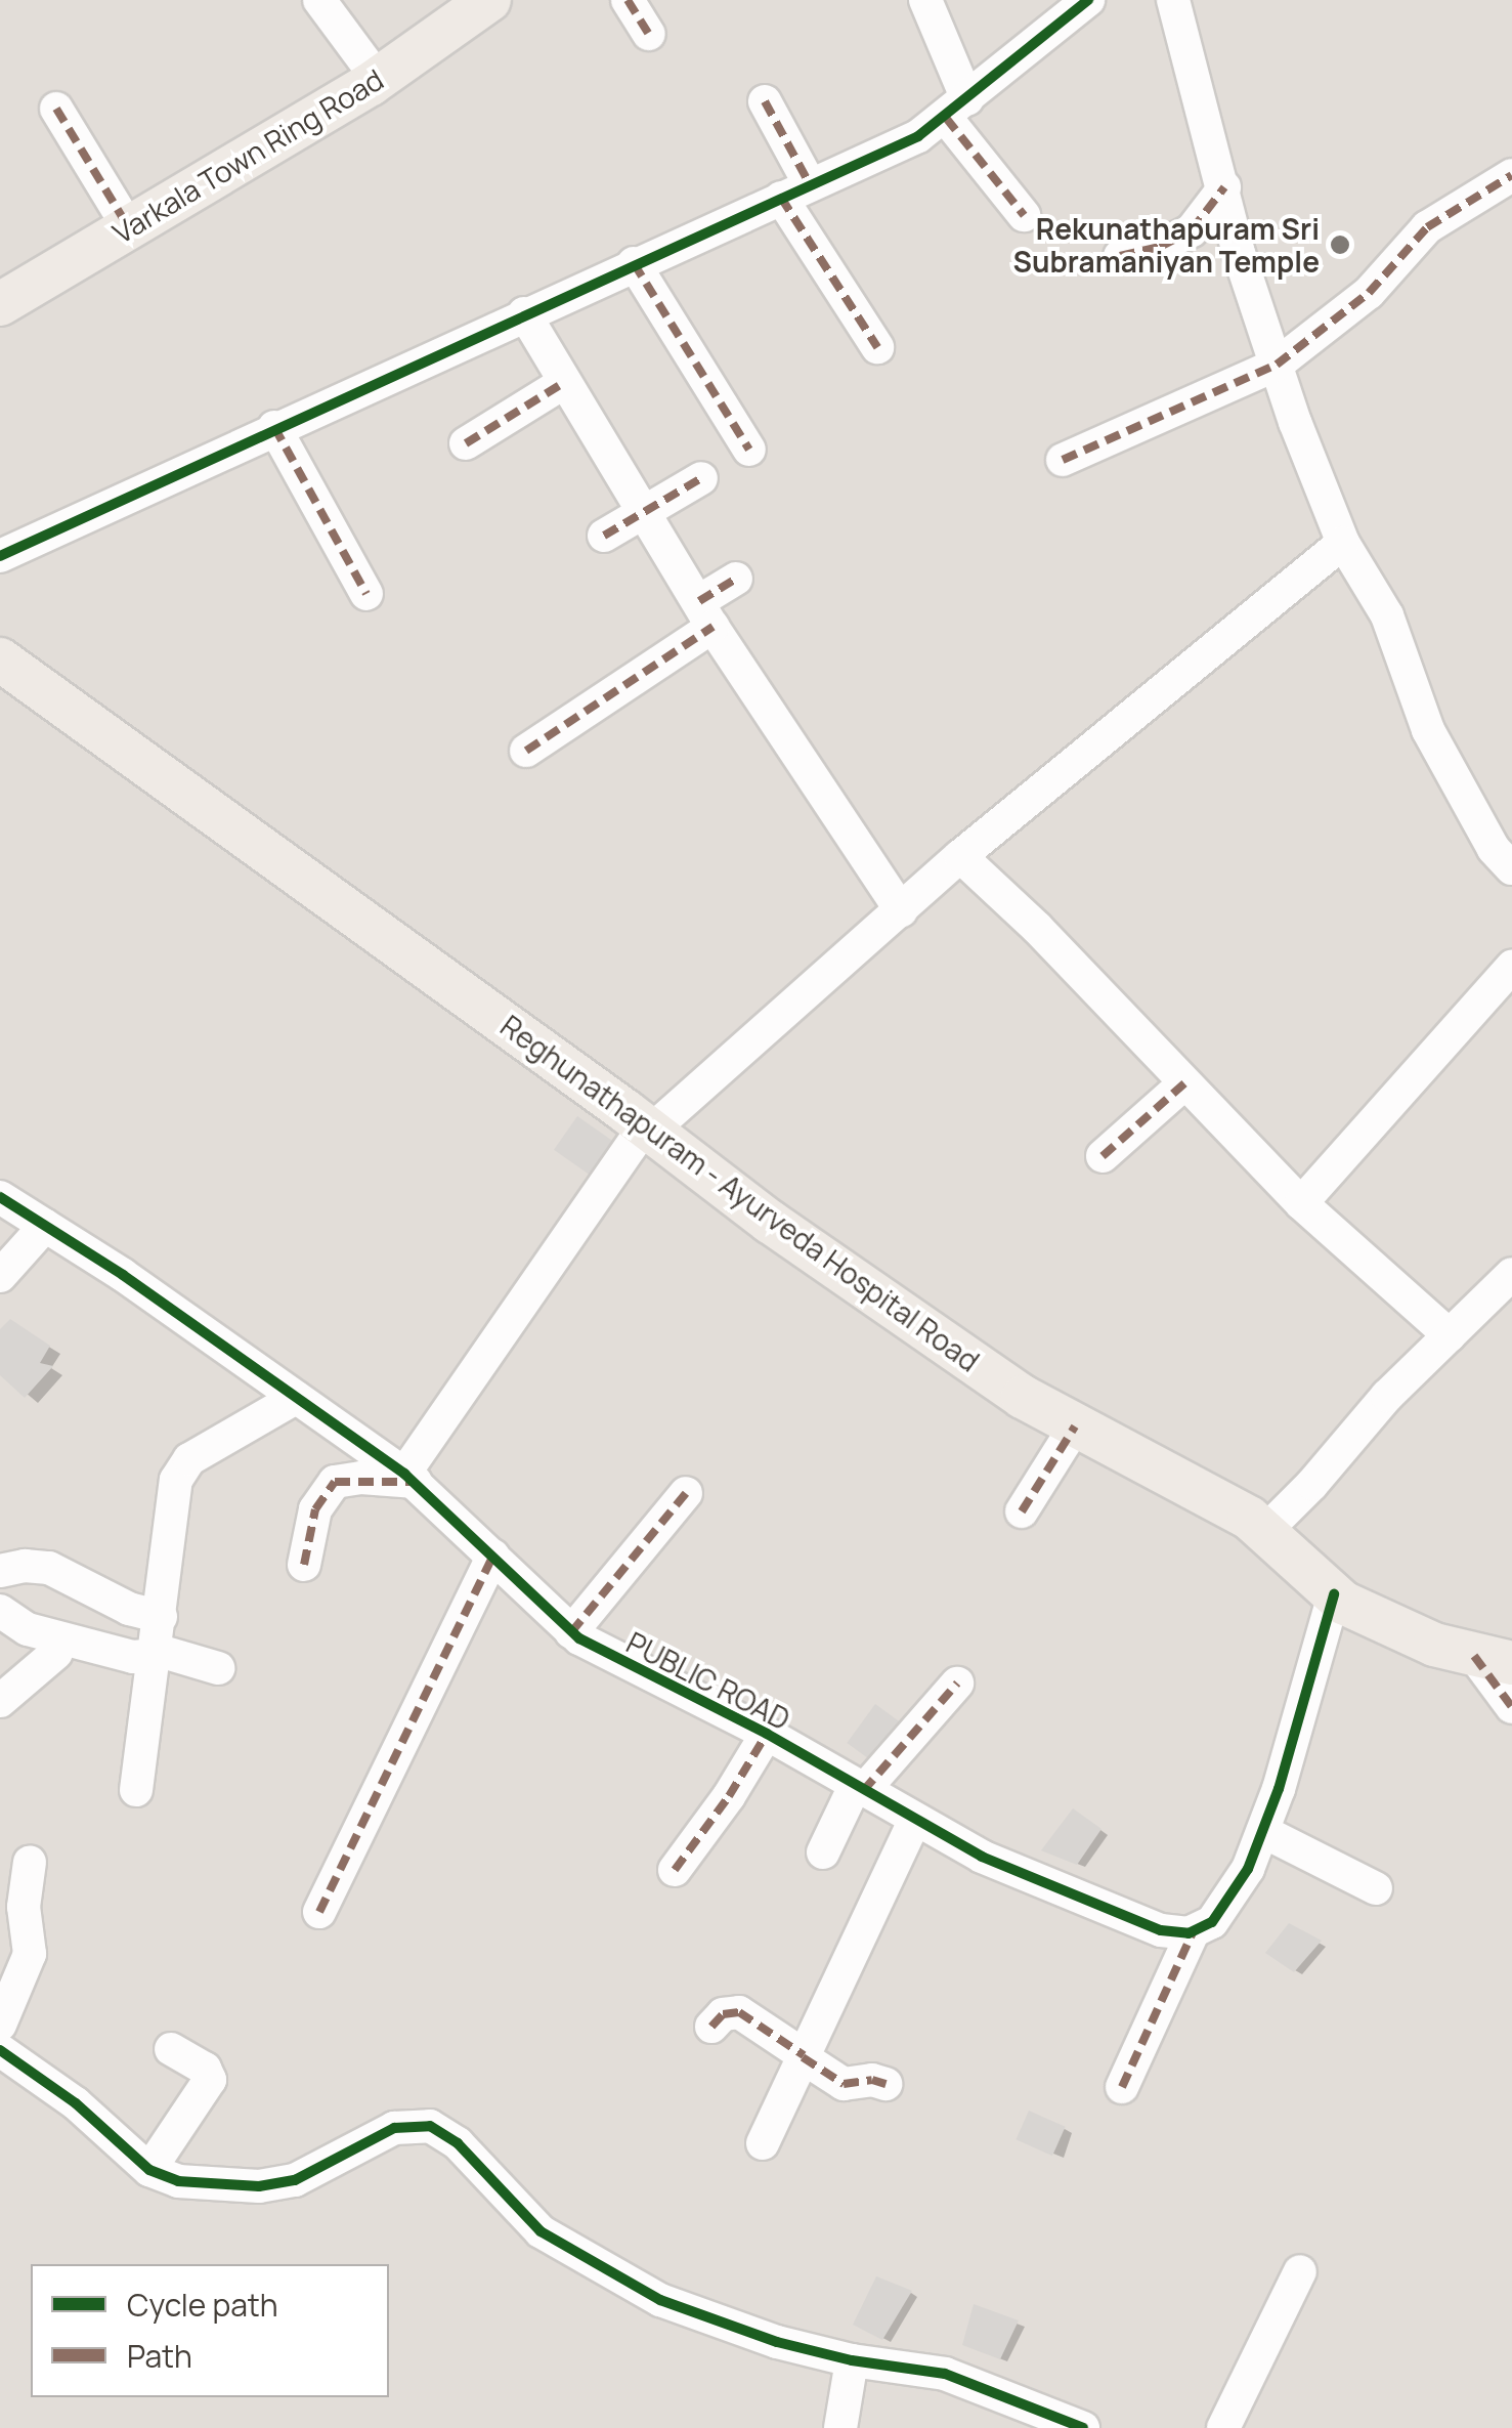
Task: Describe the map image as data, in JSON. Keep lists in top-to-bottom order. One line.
{"streets":{"main road":["Varkala Town Ring Road","Reghunathapuram - Ayurveda Hospital Road"],"street":["PUBLIC ROAD"]},"places":["Rekunathapuram Sri Subramaniyan Temple"],"legend":["Cycle path","Path"]}
